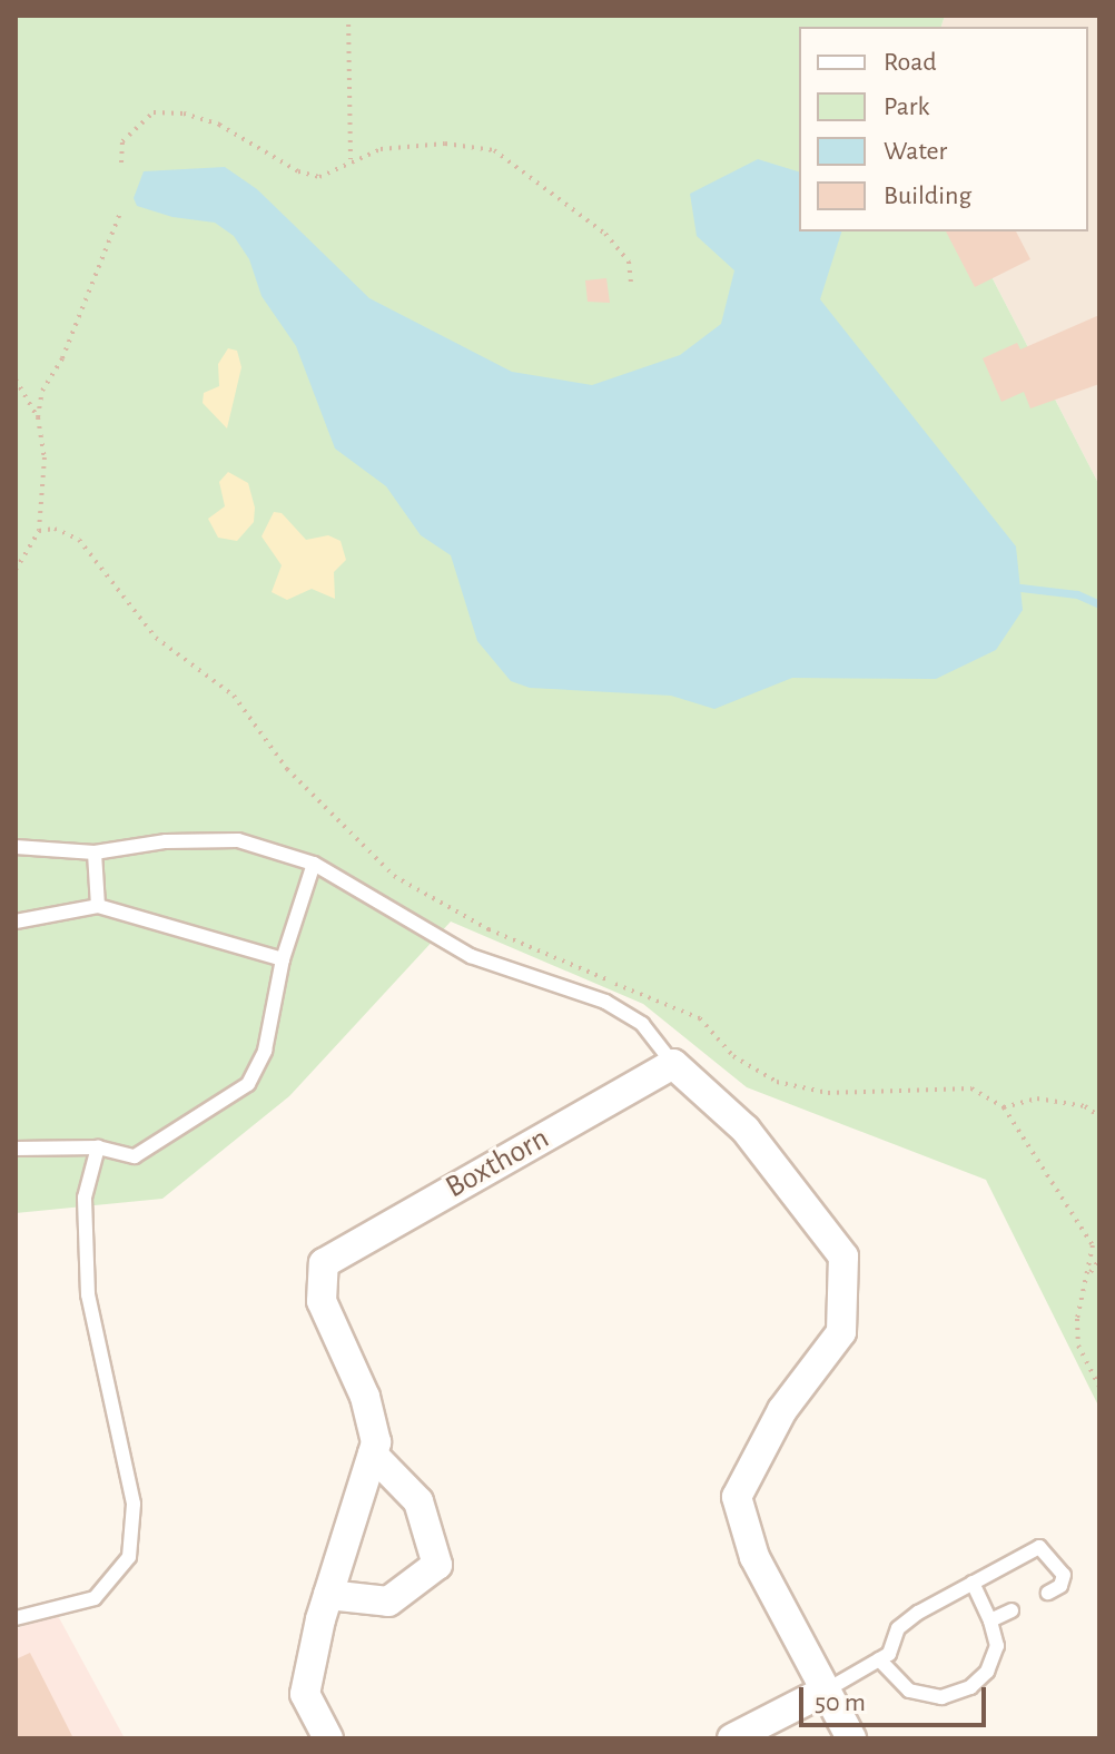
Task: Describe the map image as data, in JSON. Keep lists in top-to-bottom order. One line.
{"streets":{"street":["Boxthorn"]},"legend":["Road","Park","Water","Building"],"scale_bar":"50 m"}
